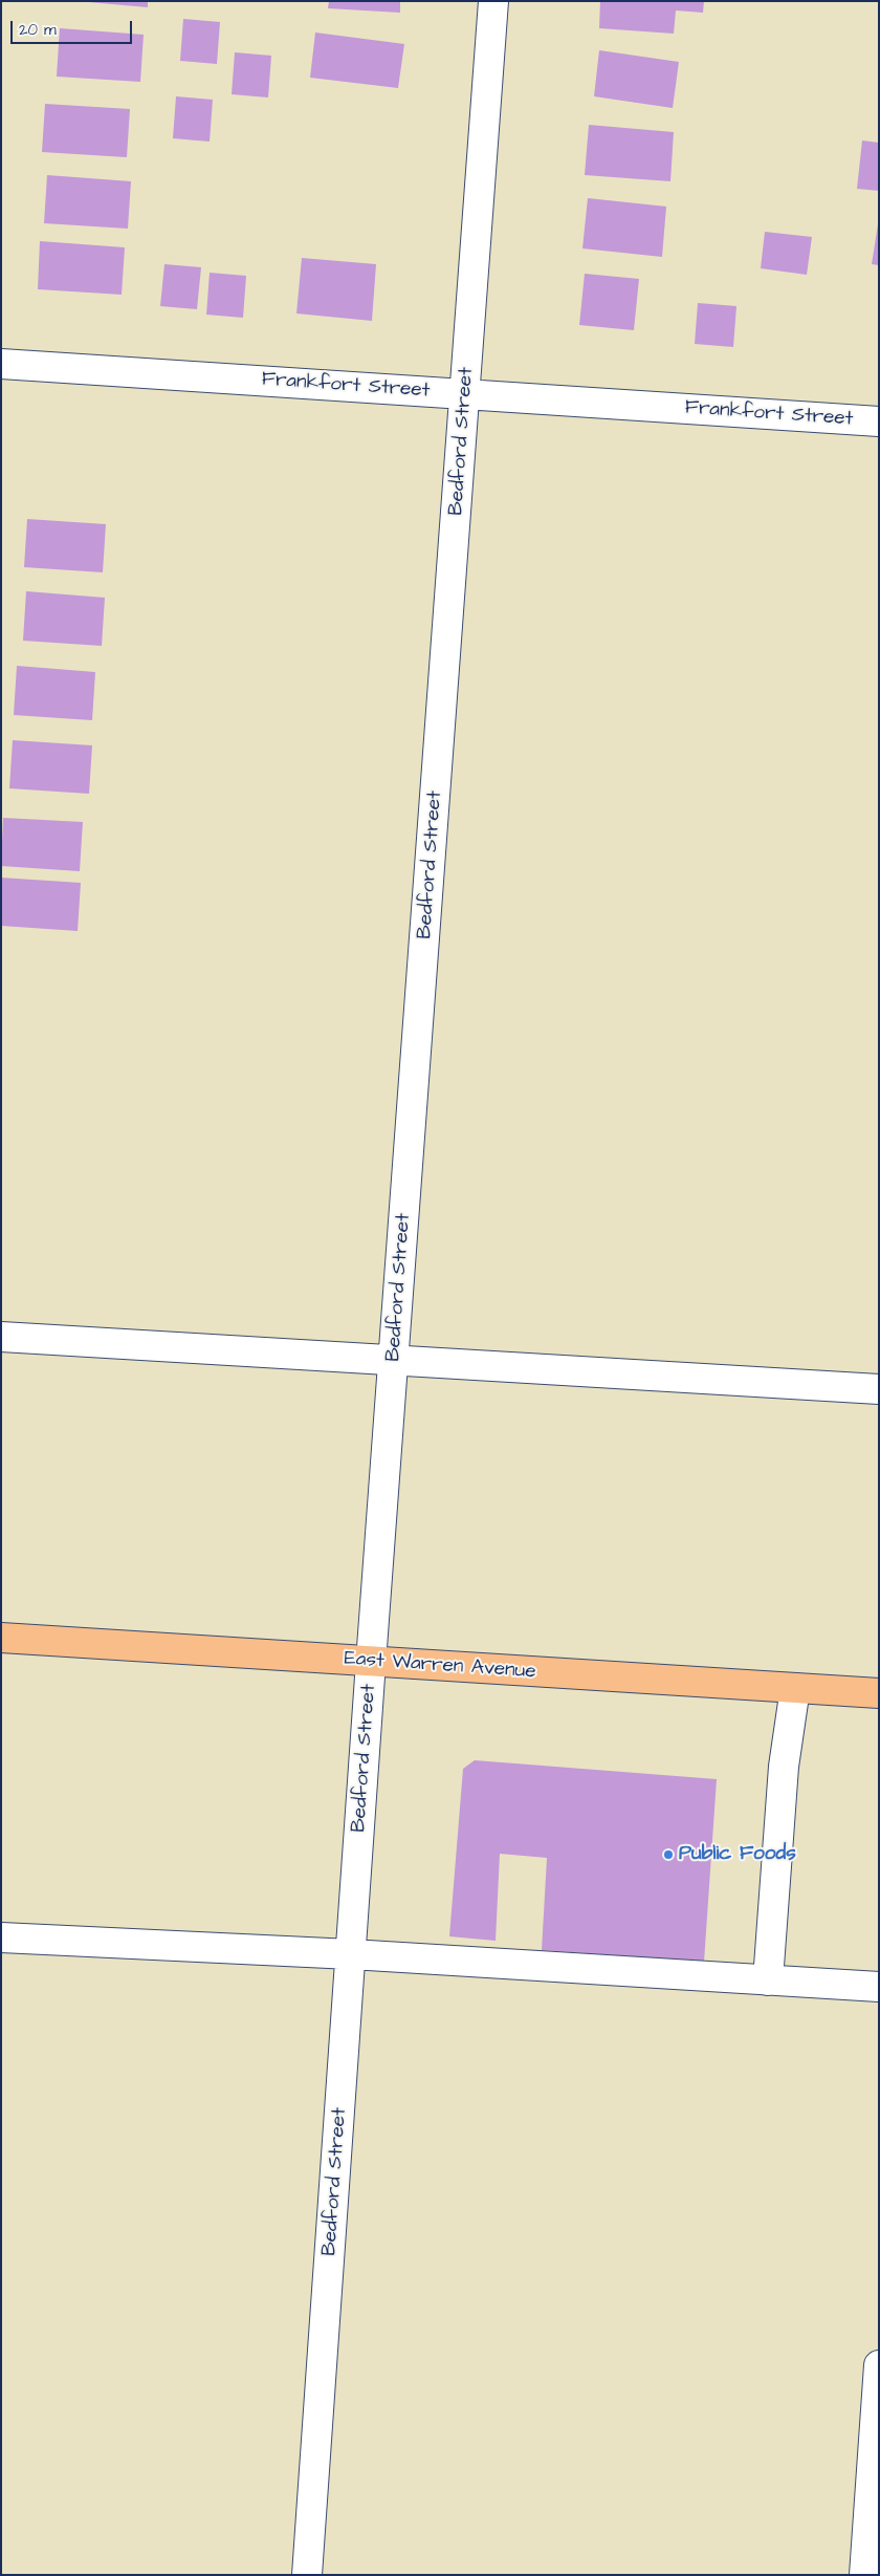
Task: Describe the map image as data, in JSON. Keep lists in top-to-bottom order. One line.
{"streets":{"main road":["East Warren Avenue"],"street":["Frankfort Street","Bedford Street"]},"crossings":[["Frankfort Street","Bedford Street"],["Bedford Street","East Warren Avenue"]],"places":["Public Foods"],"scale_bar":"20 m"}
